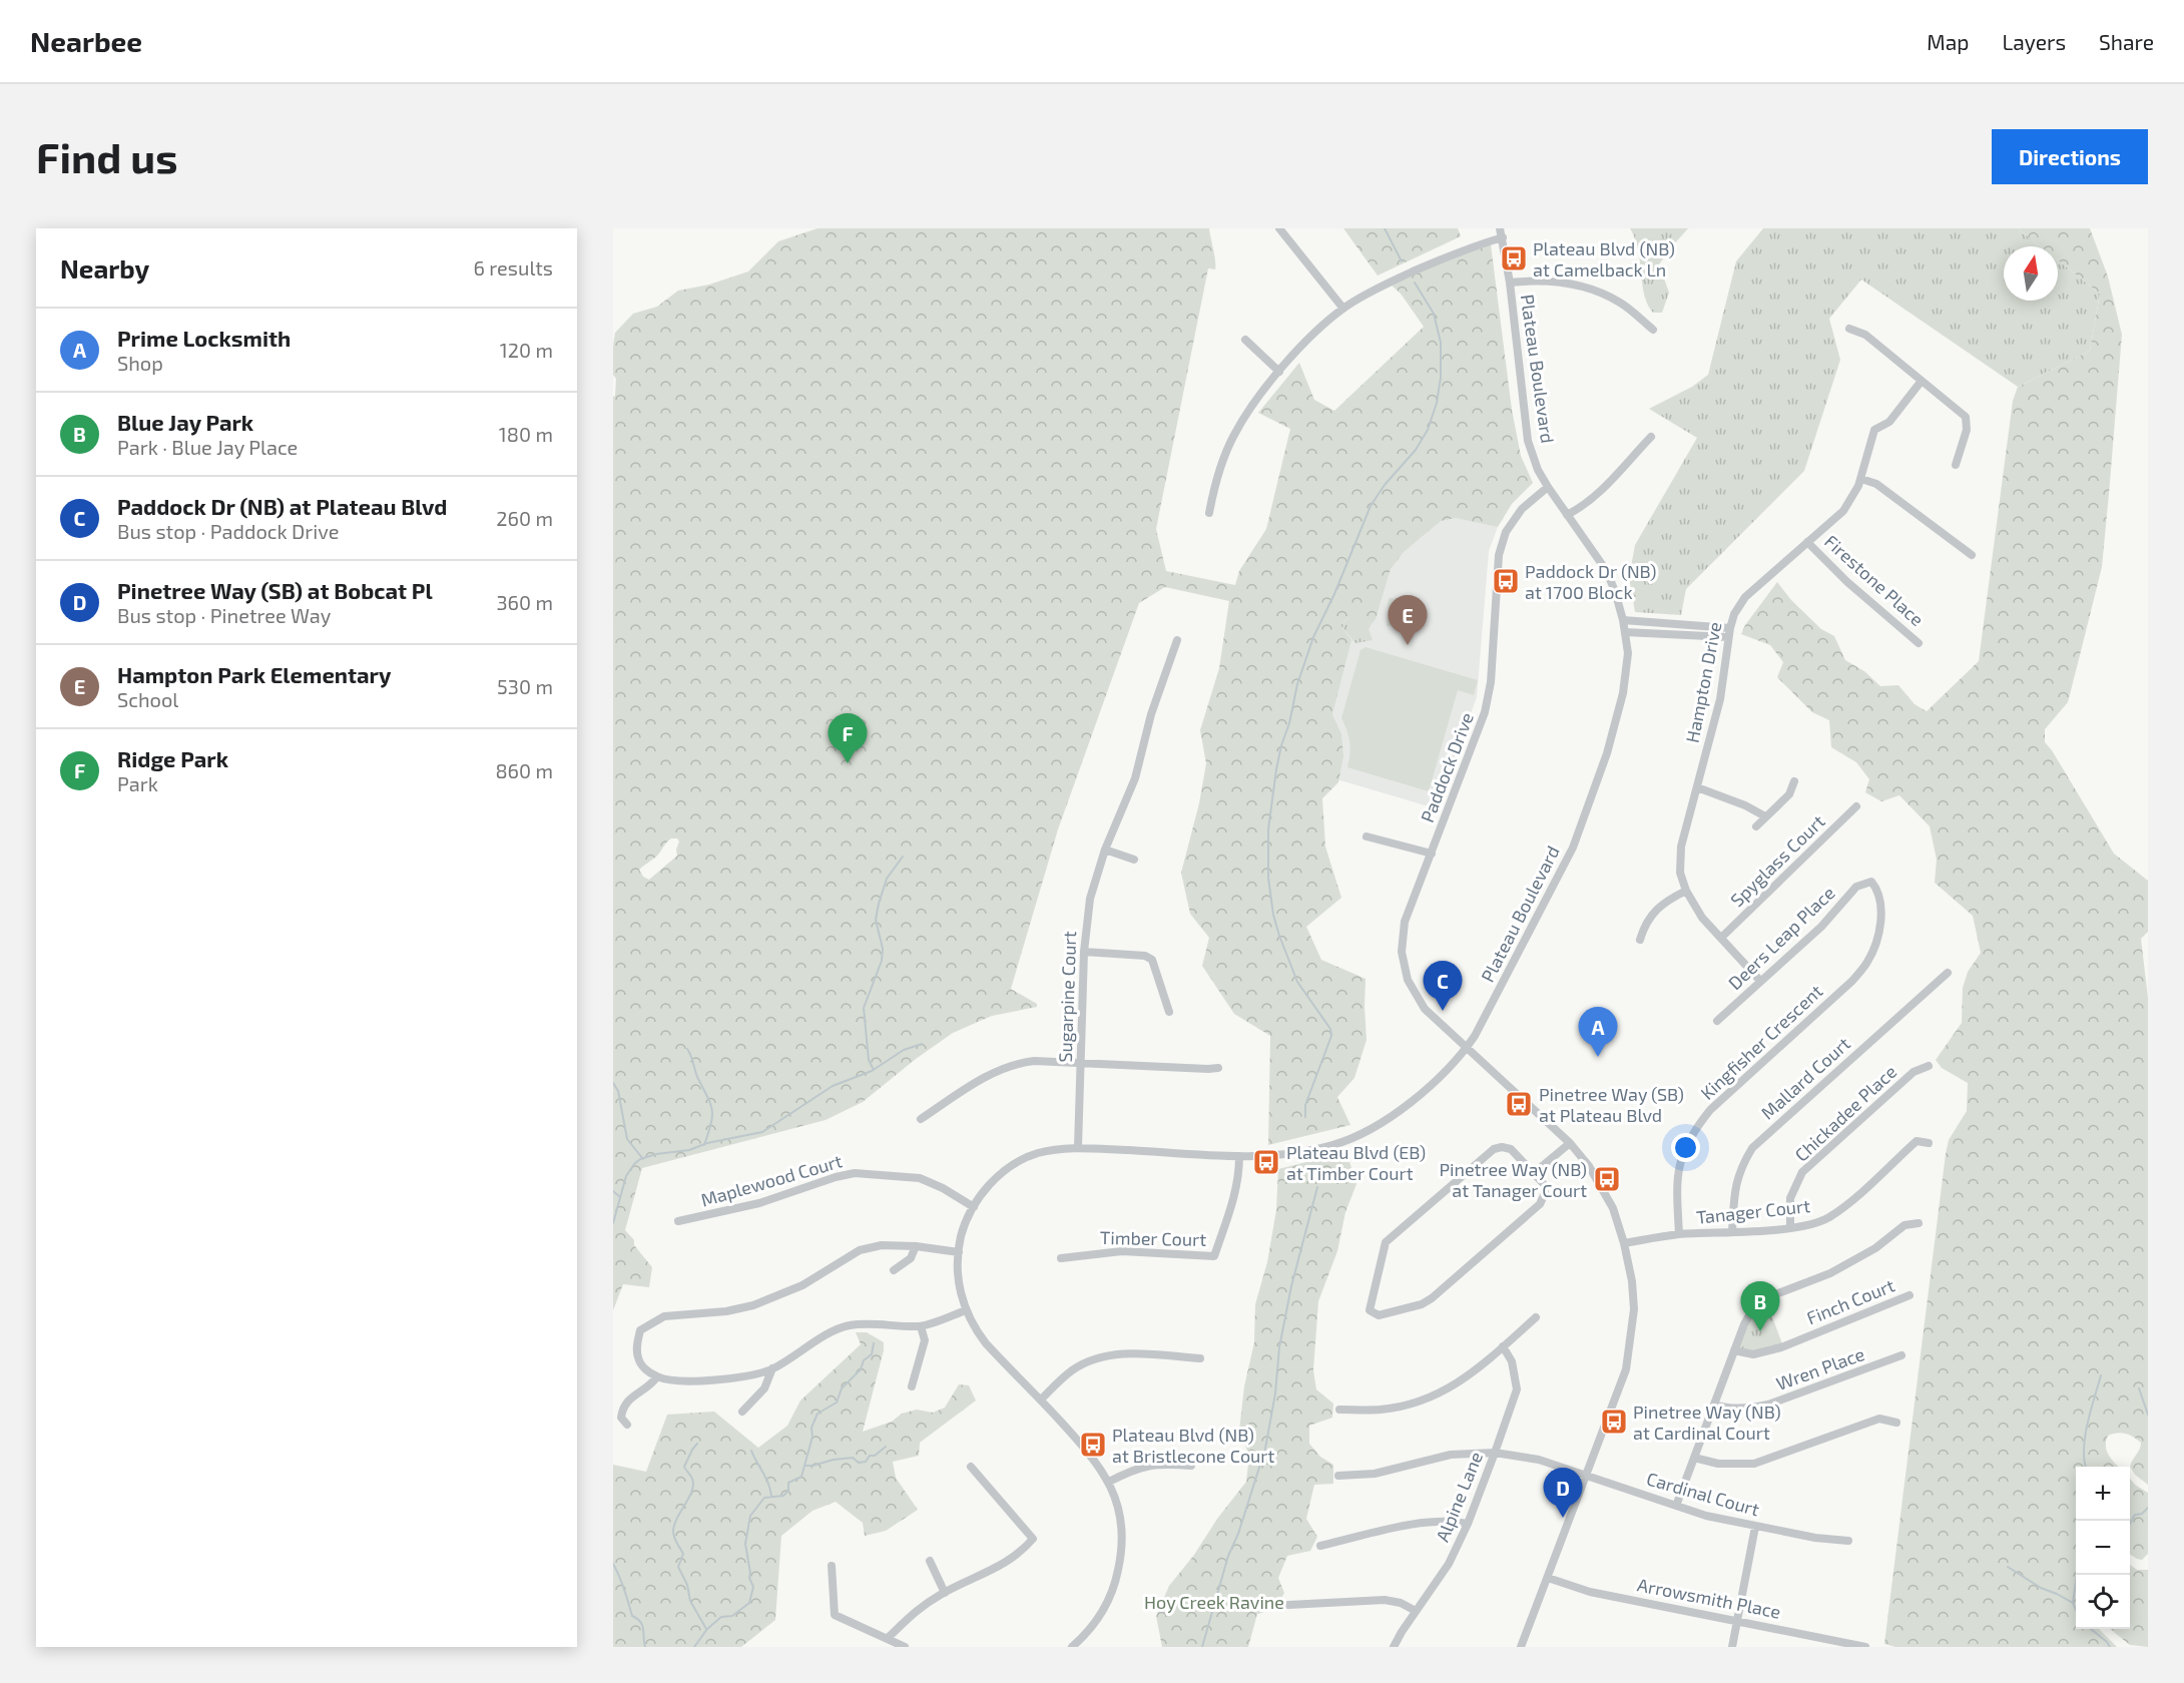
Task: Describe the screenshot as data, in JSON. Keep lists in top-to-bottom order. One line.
{"streets":{"street":["Plateau Boulevard","Firestone Place","Hampton Drive","Paddock Drive","Spyglass Court","Deers Leap Place","Sugarpine Court","Kingfisher Crescent","Mallard Court","Chickadee Place","Maplewood Court","Tanager Court","Timber Court","Finch Court","Wren Place","Cardinal Court","Alpine Lane","Arrowsmith Place"]},"crossings":[["Plateau Boulevard","Paddock Drive"],["Plateau Boulevard","Sugarpine Court"],["Plateau Boulevard","Maplewood Court"],["Plateau Boulevard","Timber Court"],["Firestone Place","Hampton Drive"],["Hampton Drive","Spyglass Court"],["Hampton Drive","Deers Leap Place"],["Paddock Drive","Tanager Court"],["Paddock Drive","Cardinal Court"],["Paddock Drive","Arrowsmith Place"],["Deers Leap Place","Kingfisher Crescent"],["Kingfisher Crescent","Tanager Court"],["Mallard Court","Tanager Court"],["Chickadee Place","Tanager Court"],["Cardinal Court","Alpine Lane"]],"parks":["Hoy Creek Ravine"],"places":{"bus stop":["Plateau Blvd (NB) at Camelback Ln","Paddock Dr (NB) at 1700 Block","Pinetree Way (SB) at Plateau Blvd","Plateau Blvd (EB) at Timber Court","Pinetree Way (NB) at Tanager Court","Pinetree Way (NB) at Cardinal Court","Plateau Blvd (NB) at Bristlecone Court"]},"north":"top","page":{"header":"Nearbee","nav":["Map","Layers","Share"],"buttons":"Directions","title":"Find us","heading":["Nearby","6 results"],"list":[{"mark":"A","name":"Prime Locksmith","note":"Shop","value":"120 m"},{"mark":"B","name":"Blue Jay Park","note":"Park · Blue Jay Place","value":"180 m"},{"mark":"C","name":"Paddock Dr (NB) at Plateau Blvd","note":"Bus stop · Paddock Drive","value":"260 m"},{"mark":"D","name":"Pinetree Way (SB) at Bobcat Pl","note":"Bus stop · Pinetree Way","value":"360 m"},{"mark":"E","name":"Hampton Park Elementary","note":"School","value":"530 m"},{"mark":"F","name":"Ridge Park","note":"Park","value":"860 m"}],"pins":["E","F","C","A","B","D"],"map_buttons":["+","−"]}}
